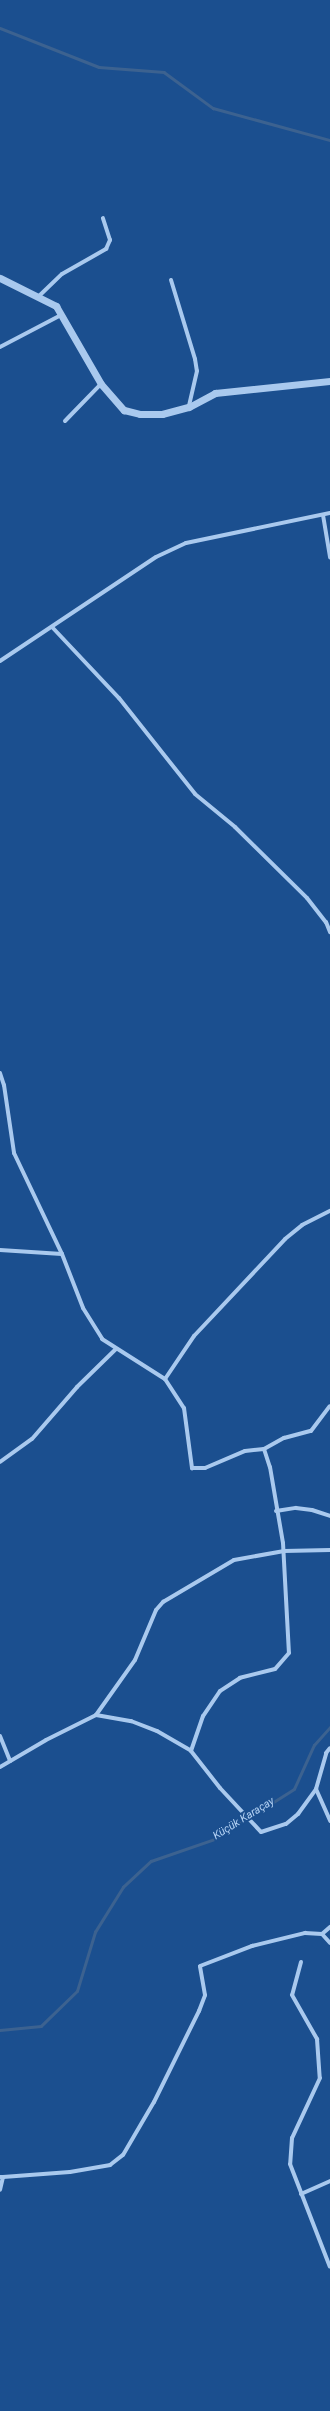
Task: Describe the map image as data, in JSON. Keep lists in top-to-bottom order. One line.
{"water":["Küçük Karaçay"]}
